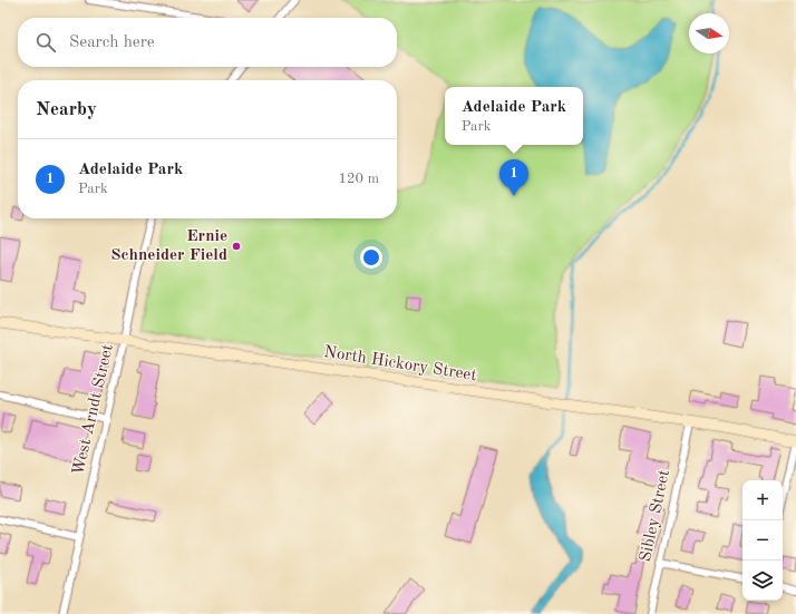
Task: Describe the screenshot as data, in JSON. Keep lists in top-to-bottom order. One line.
{"streets":{"street":["North Hickory Street","West Arndt Street","Sibley Street"]},"crossings":[["North Hickory Street","West Arndt Street"],["North Hickory Street","Sibley Street"]],"places":["Ernie Schneider Field"],"north":"right","page":{"search":"Search here","heading":"Nearby","popup":["Adelaide Park","Park"],"list":[{"mark":"1","name":"Adelaide Park","note":"Park","value":"120 m"}],"pins":"1","map_buttons":["+","−"]}}
